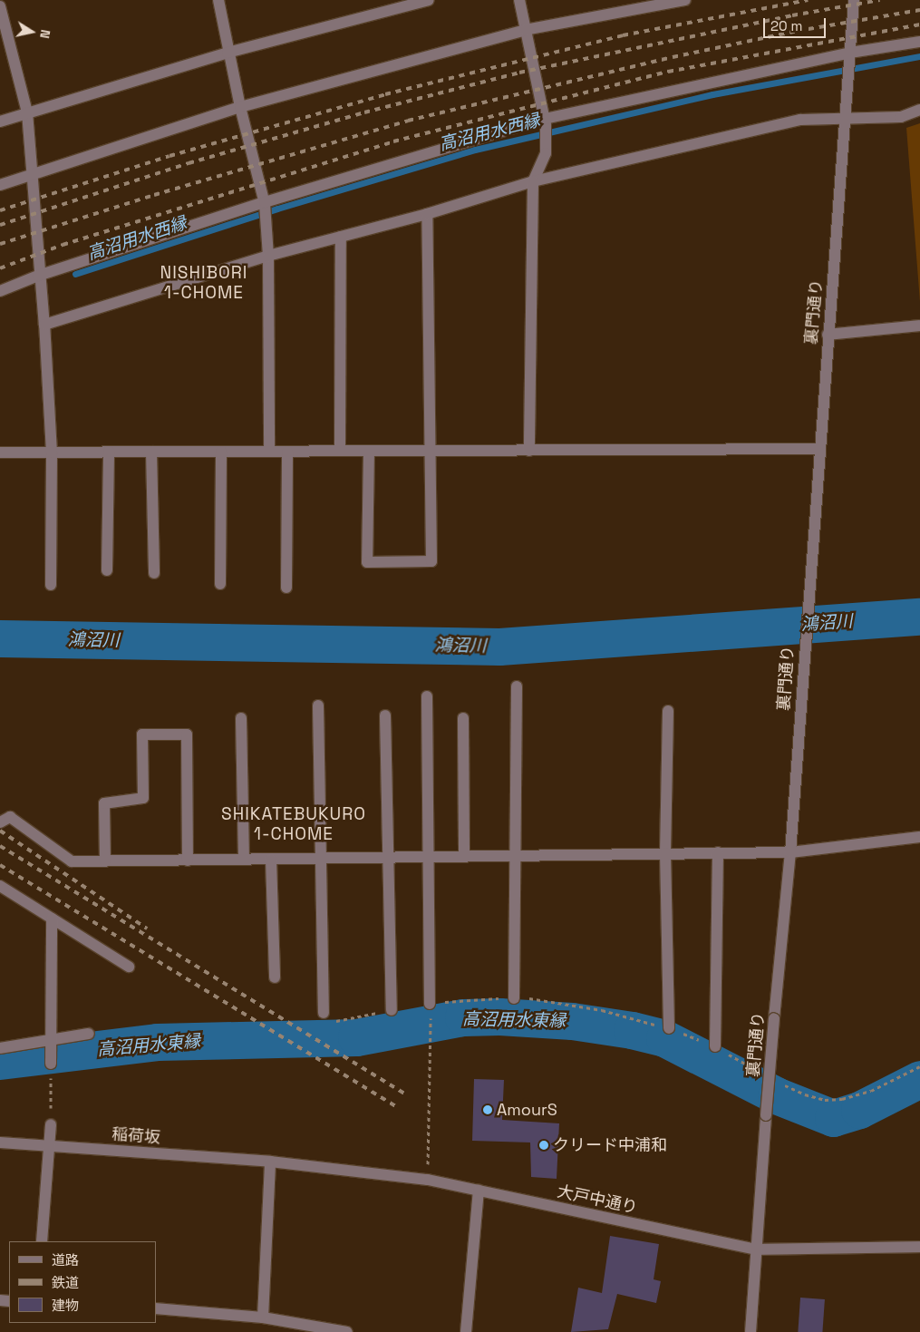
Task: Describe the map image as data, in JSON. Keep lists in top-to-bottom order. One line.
{"streets":{"street":["裏門通り","稲荷坂","大戸中通り"]},"crossings":[["裏門通り","大戸中通り"],["稲荷坂","大戸中通り"]],"districts":["NISHIBORI 1-CHOME","SHIKATEBUKURO 1-CHOME"],"water":["高沼用水西縁","鴻沼川","高沼用水東縁"],"places":["AmourS","クリード中浦和"],"legend":["道路","鉄道","建物"],"scale_bar":"20 m","north":"right"}
